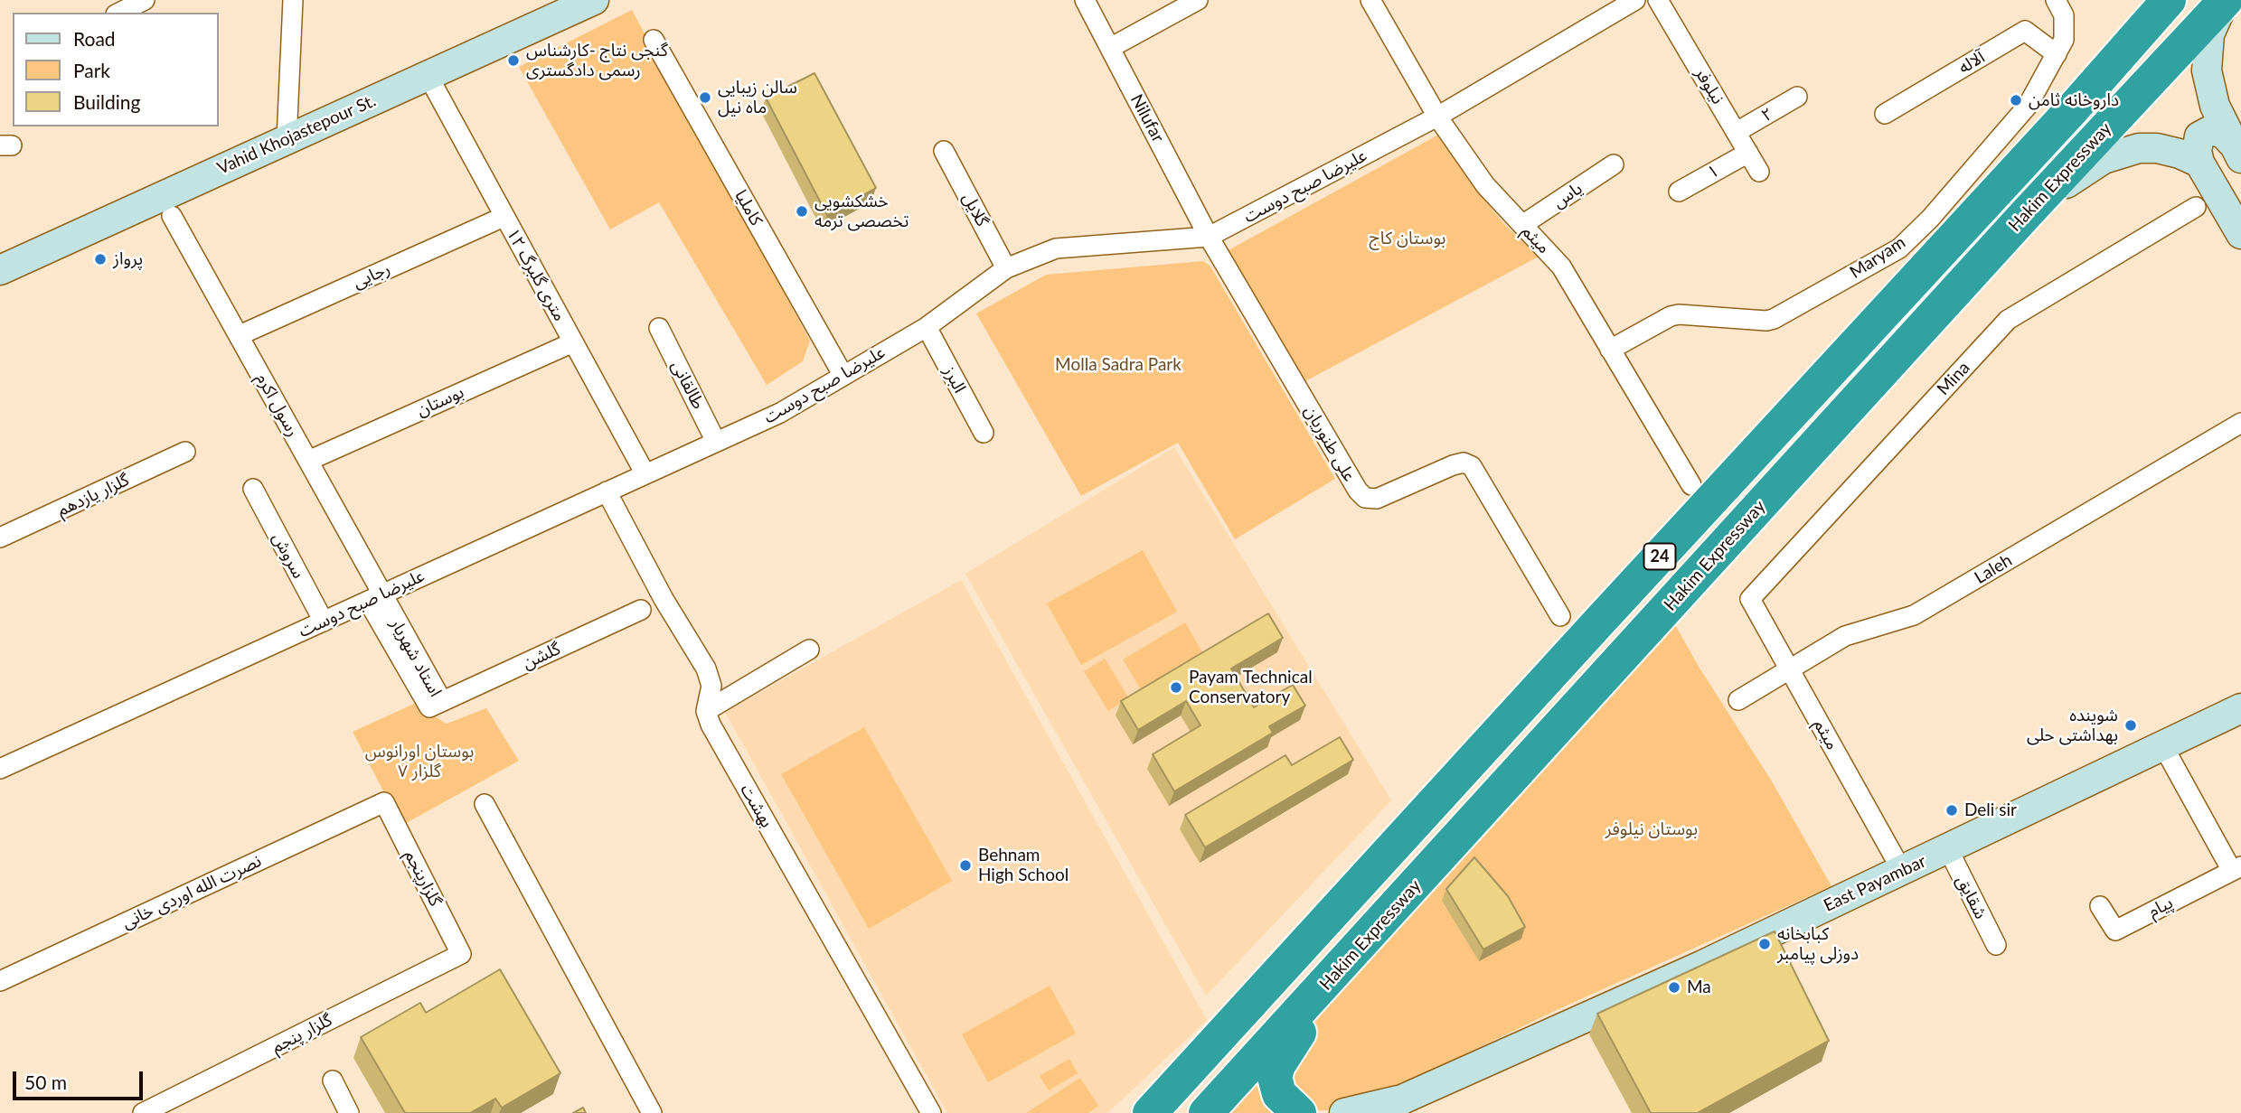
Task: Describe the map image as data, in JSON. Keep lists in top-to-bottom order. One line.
{"streets":{"highway":["Hakim Expressway","24"],"main road":["Vahid Khojastepour St.","East Payambar"],"street":["آلاله","نیلوفر","۲","Nilufar","۱","علیرضا صبح دوست","یاس","کاملیا","گلایل","میثم","Maryam","۱۲ متری گلبرگ","رجایی","Mina","البرز","طالقانی","بوستان","رسول اکرم","علی طنوریان","گلزار یازدهم","سروش","Laleh","گلشن","استاد شهریار","بهشت","گلزارپنجم","نصرت الله اوردی خانی","شقایق","پیام","گلزار پنجم"]},"crossings":[["آلاله","Maryam"],["نیلوفر","۲"],["نیلوفر","۱"],["Nilufar","علیرضا صبح دوست"],["Nilufar","علی طنوریان"],["Vahid Khojastepour St.","۱۲ متری گلبرگ"],["علیرضا صبح دوست","کاملیا"],["علیرضا صبح دوست","گلایل"],["علیرضا صبح دوست","میثم"],["علیرضا صبح دوست","۱۲ متری گلبرگ"],["علیرضا صبح دوست","البرز"],["علیرضا صبح دوست","طالقانی"],["علیرضا صبح دوست","رسول اکرم"],["علیرضا صبح دوست","علی طنوریان"],["علیرضا صبح دوست","سروش"],["علیرضا صبح دوست","استاد شهریار"],["یاس","میثم"],["میثم","Maryam"],["میثم","Mina"],["میثم","Laleh"],["میثم","East Payambar"],["۱۲ متری گلبرگ","رجایی"],["۱۲ متری گلبرگ","بوستان"],["رجایی","رسول اکرم"],["بوستان","رسول اکرم"],["رسول اکرم","استاد شهریار"],["گلشن","استاد شهریار"],["گلزارپنجم","نصرت الله اوردی خانی"],["گلزارپنجم","گلزار پنجم"],["East Payambar","شقایق"],["East Payambar","پیام"]],"parks":["بوستان کاج","Molla Sadra Park","بوستان اورانوس گلزار ۷","بوستان نیلوفر"],"places":["گنجی نتاج -کارشناس رسمی دادگستری","سالن زیبایی ماه نیل","داروخانه ثامن","خشکشویی تخصصی ترمه","پرواز","Payam Technical Conservatory","شوینده بهداشتی حلی","Deli sir","Behnam High School","کبابخانه دوزلی پیامبر","Ma"],"legend":["Road","Park","Building"],"scale_bar":"50 m"}
